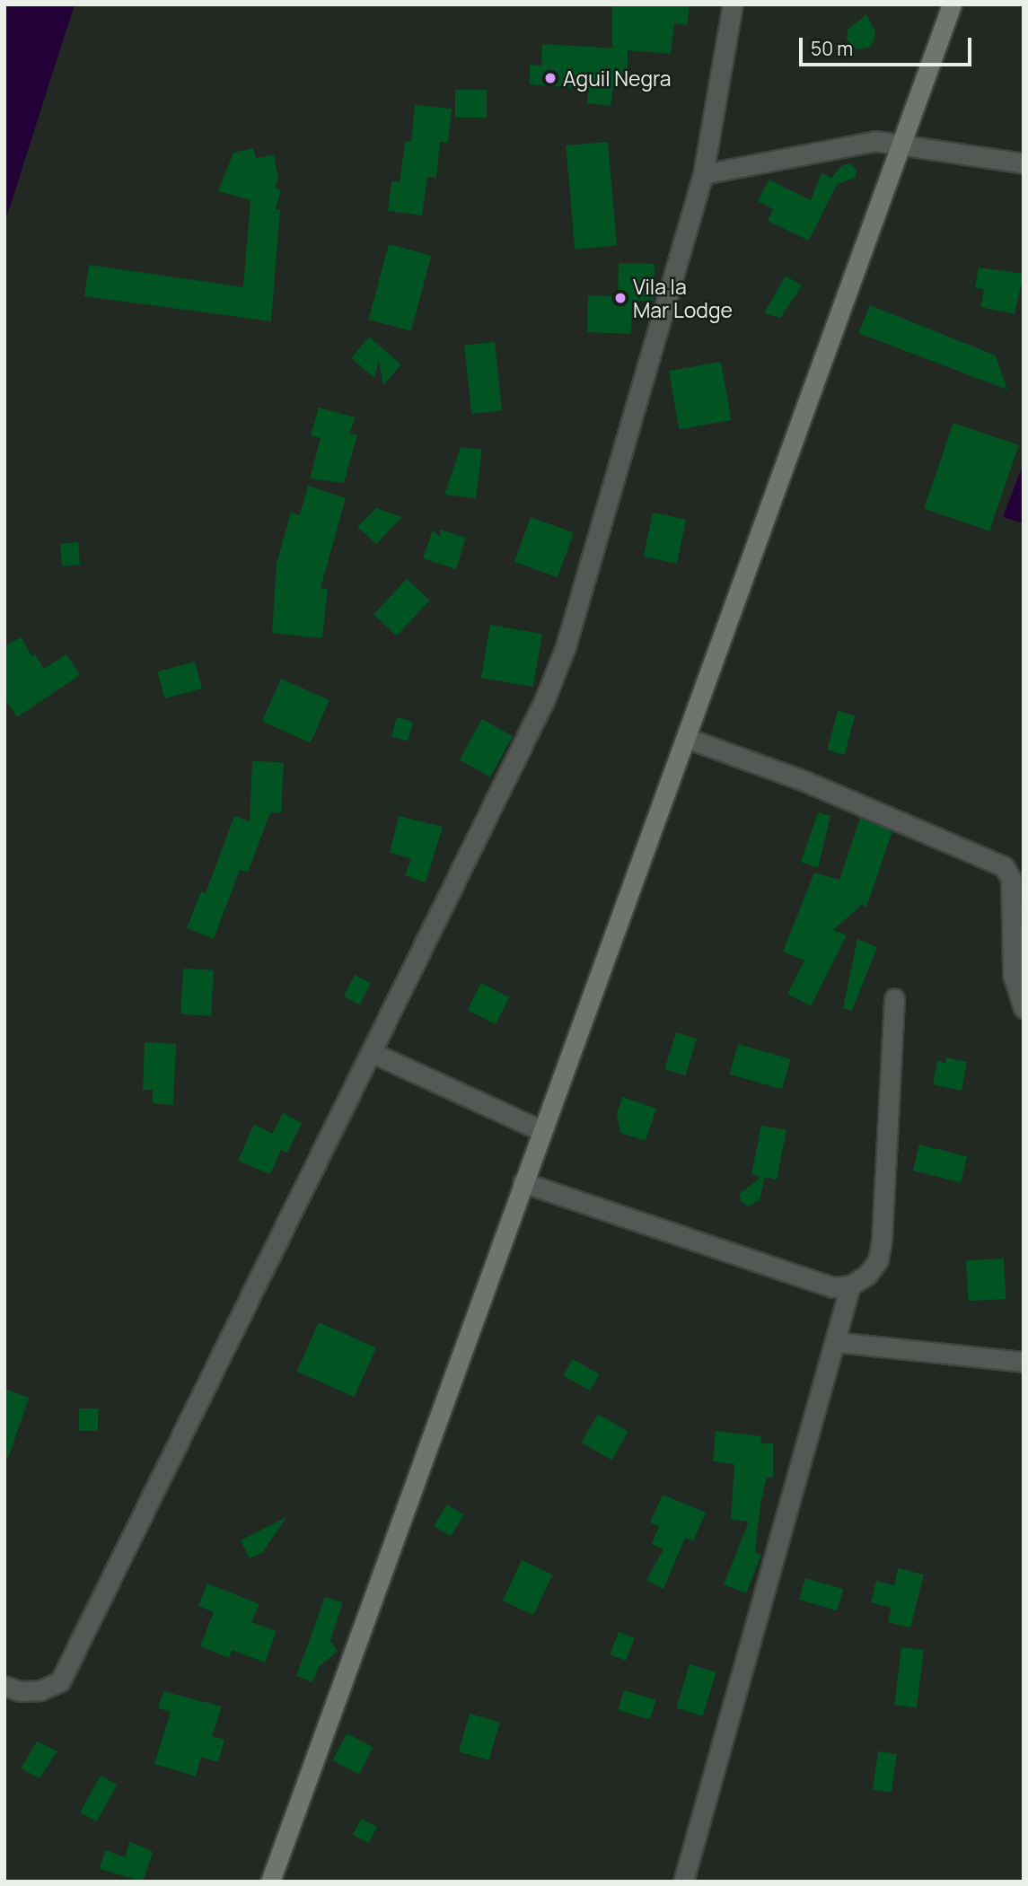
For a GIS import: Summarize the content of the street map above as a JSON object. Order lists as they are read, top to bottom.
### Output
{
  "places": ["Aguil Negra", "Vila la Mar Lodge"],
  "scale_bar": "50 m"
}
